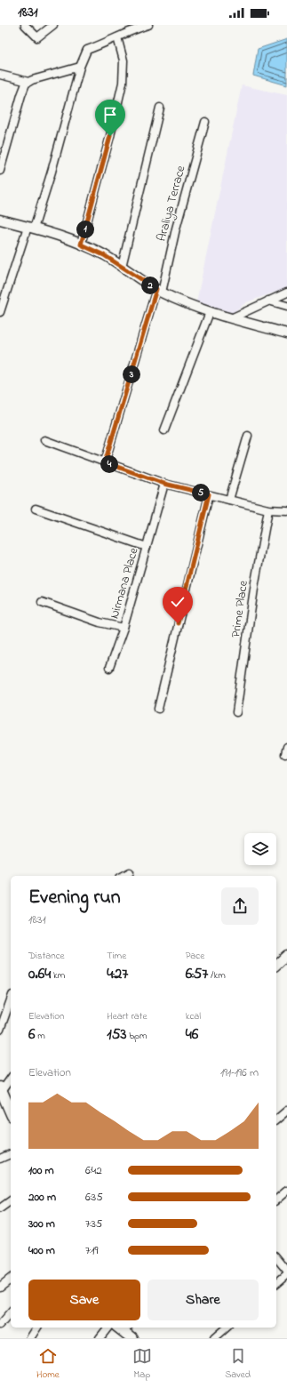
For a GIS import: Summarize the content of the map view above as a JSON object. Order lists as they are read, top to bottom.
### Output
{
  "streets": {
    "street": ["Araliya Terrace", "Nirmana Place", "Prime Place"]
  },
  "page": {
    "status": "18:31",
    "pins": [
      "1",
      "2",
      "3",
      "4",
      "5"
    ],
    "heading": ["Evening run", "18:31"],
    "stats": [
      ["Distance", "0.64 km"],
      ["Time", "4:27"],
      ["Pace", "6:57 /km"],
      ["Elevation", "6 m"],
      ["Heart rate", "153 bpm"],
      ["kcal", "46"]
    ],
    "chart": ["Elevation", "191–196 m"],
    "list": [
      {
        "name": "100 m",
        "note": "6:42"
      },
      {
        "name": "200 m",
        "note": "6:35"
      },
      {
        "name": "300 m",
        "note": "7:35"
      },
      {
        "name": "400 m",
        "note": "7:19"
      }
    ],
    "buttons": ["Save", "Share"],
    "tabs": ["Home", "Map", "Saved"]
  }
}
